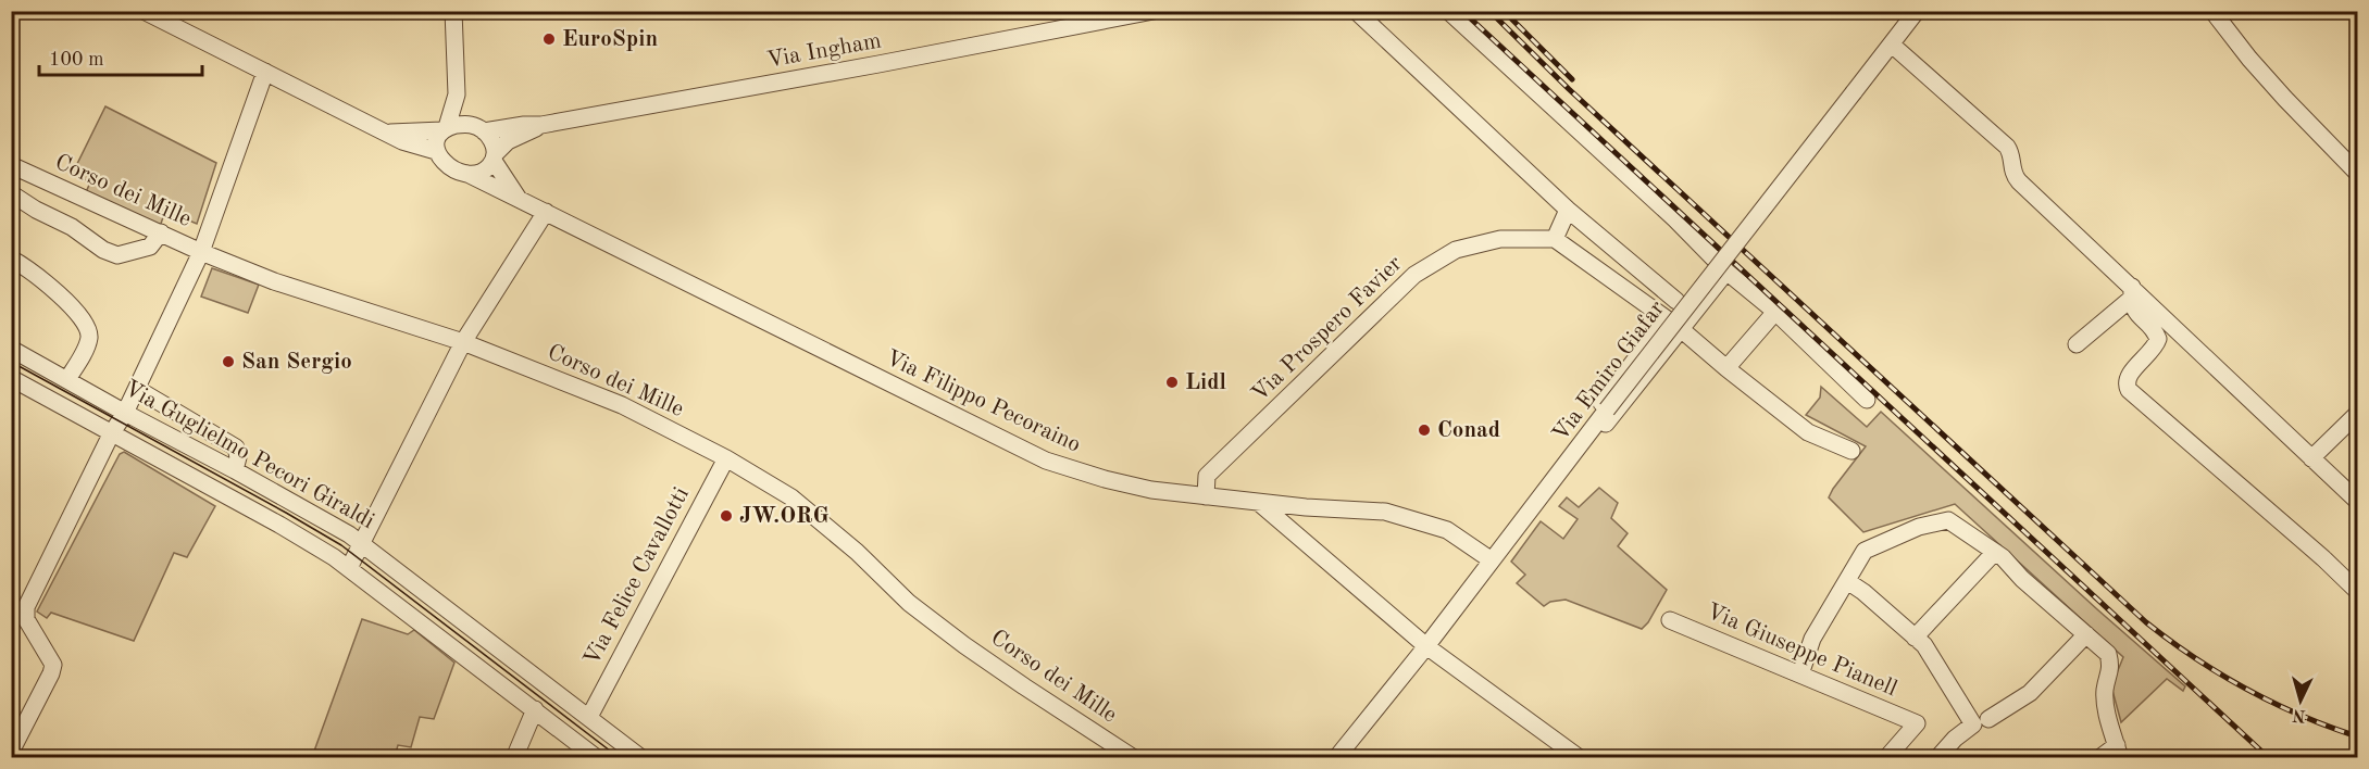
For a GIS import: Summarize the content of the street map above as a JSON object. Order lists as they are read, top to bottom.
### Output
{
  "streets": {
    "street": [
      "Via Ingham",
      "Corso dei Mille",
      "Via Prospero Favier",
      "Via Emiro Giafar",
      "Via Filippo Pecoraino",
      "Via Guglielmo Pecori Giraldi",
      "Via Felice Cavallotti",
      "Via Giuseppe Pianell"
    ]
  },
  "crossings": [
    ["Corso dei Mille", "Via Felice Cavallotti"],
    ["Via Prospero Favier", "Via Filippo Pecoraino"],
    ["Via Emiro Giafar", "Via Filippo Pecoraino"],
    ["Via Guglielmo Pecori Giraldi", "Via Felice Cavallotti"]
  ],
  "places": [
    "EuroSpin",
    "San Sergio",
    "Lidl",
    "Conad",
    "JW.ORG"
  ],
  "scale_bar": "100 m",
  "north": "bottom"
}
